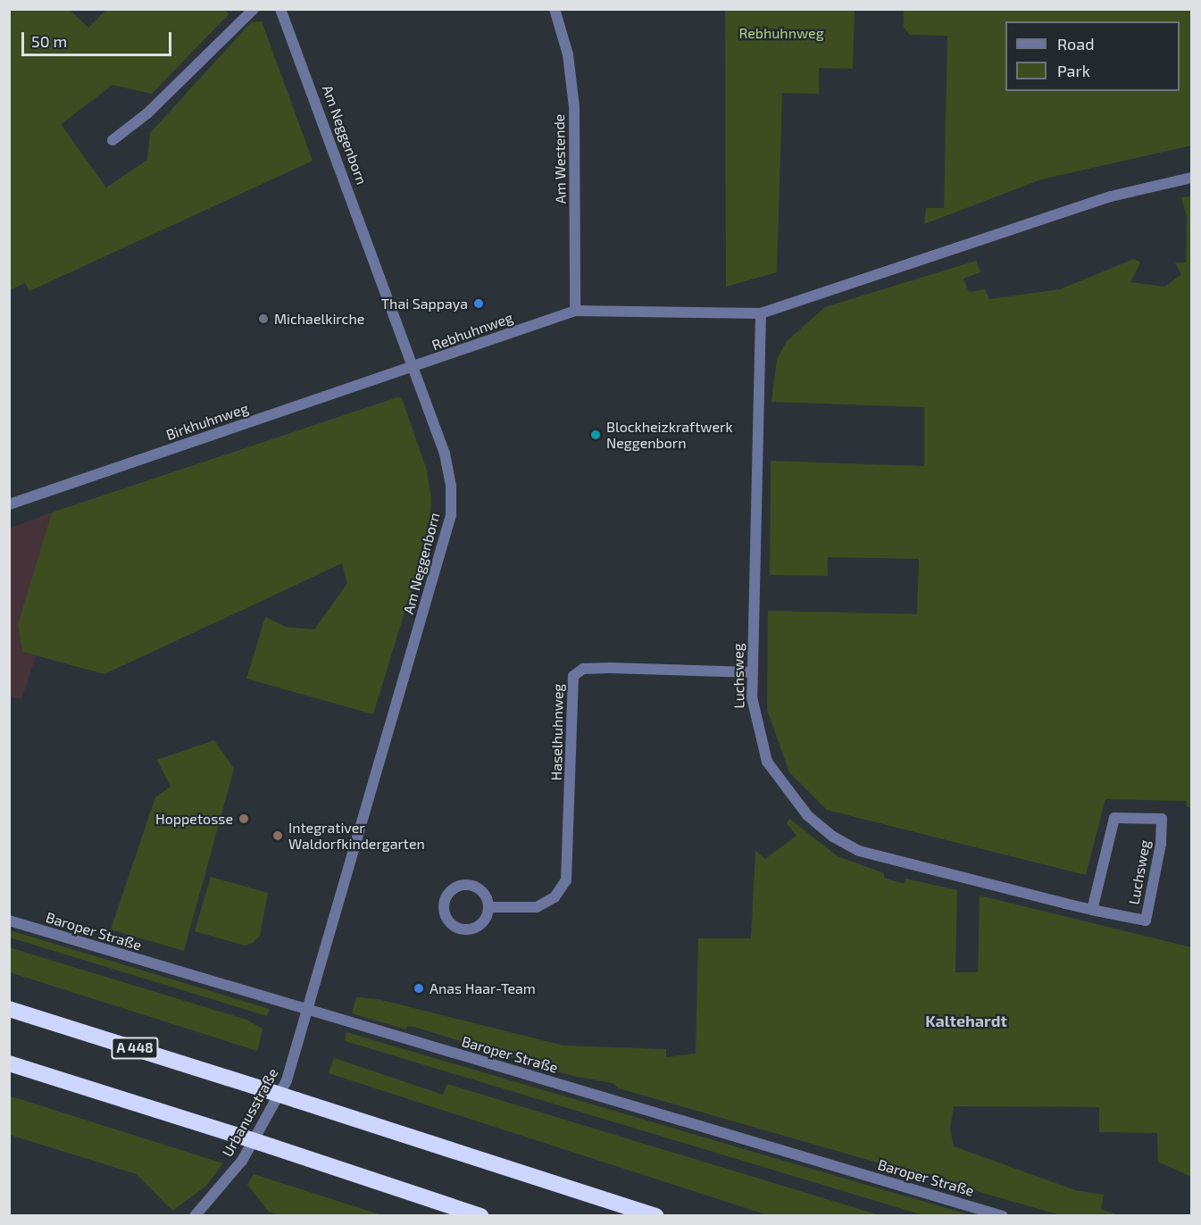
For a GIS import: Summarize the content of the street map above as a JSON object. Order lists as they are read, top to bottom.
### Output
{
  "streets": {
    "highway": ["A 448"],
    "street": [
      "Am Neggenborn",
      "Am Westende",
      "Rebhuhnweg",
      "Birkhuhnweg",
      "Luchsweg",
      "Haselhuhnweg",
      "Baroper Straße",
      "Urbanusstraße"
    ]
  },
  "crossings": [
    ["Am Neggenborn", "Rebhuhnweg"],
    ["Am Neggenborn", "Birkhuhnweg"],
    ["Am Neggenborn", "Baroper Straße"],
    ["Am Neggenborn", "Urbanusstraße"],
    ["Am Westende", "Rebhuhnweg"],
    ["Rebhuhnweg", "Birkhuhnweg"],
    ["Rebhuhnweg", "Luchsweg"],
    ["Luchsweg", "Haselhuhnweg"],
    ["Baroper Straße", "Urbanusstraße"]
  ],
  "districts": ["Kaltehardt"],
  "parks": ["Rebhuhnweg"],
  "places": [
    "Thai Sappaya",
    "Michaelkirche",
    "Blockheizkraftwerk Neggenborn",
    "Hoppetosse",
    "Integrativer Waldorfkindergarten",
    "Anas Haar-Team"
  ],
  "legend": ["Road", "Park"],
  "scale_bar": "50 m"
}
